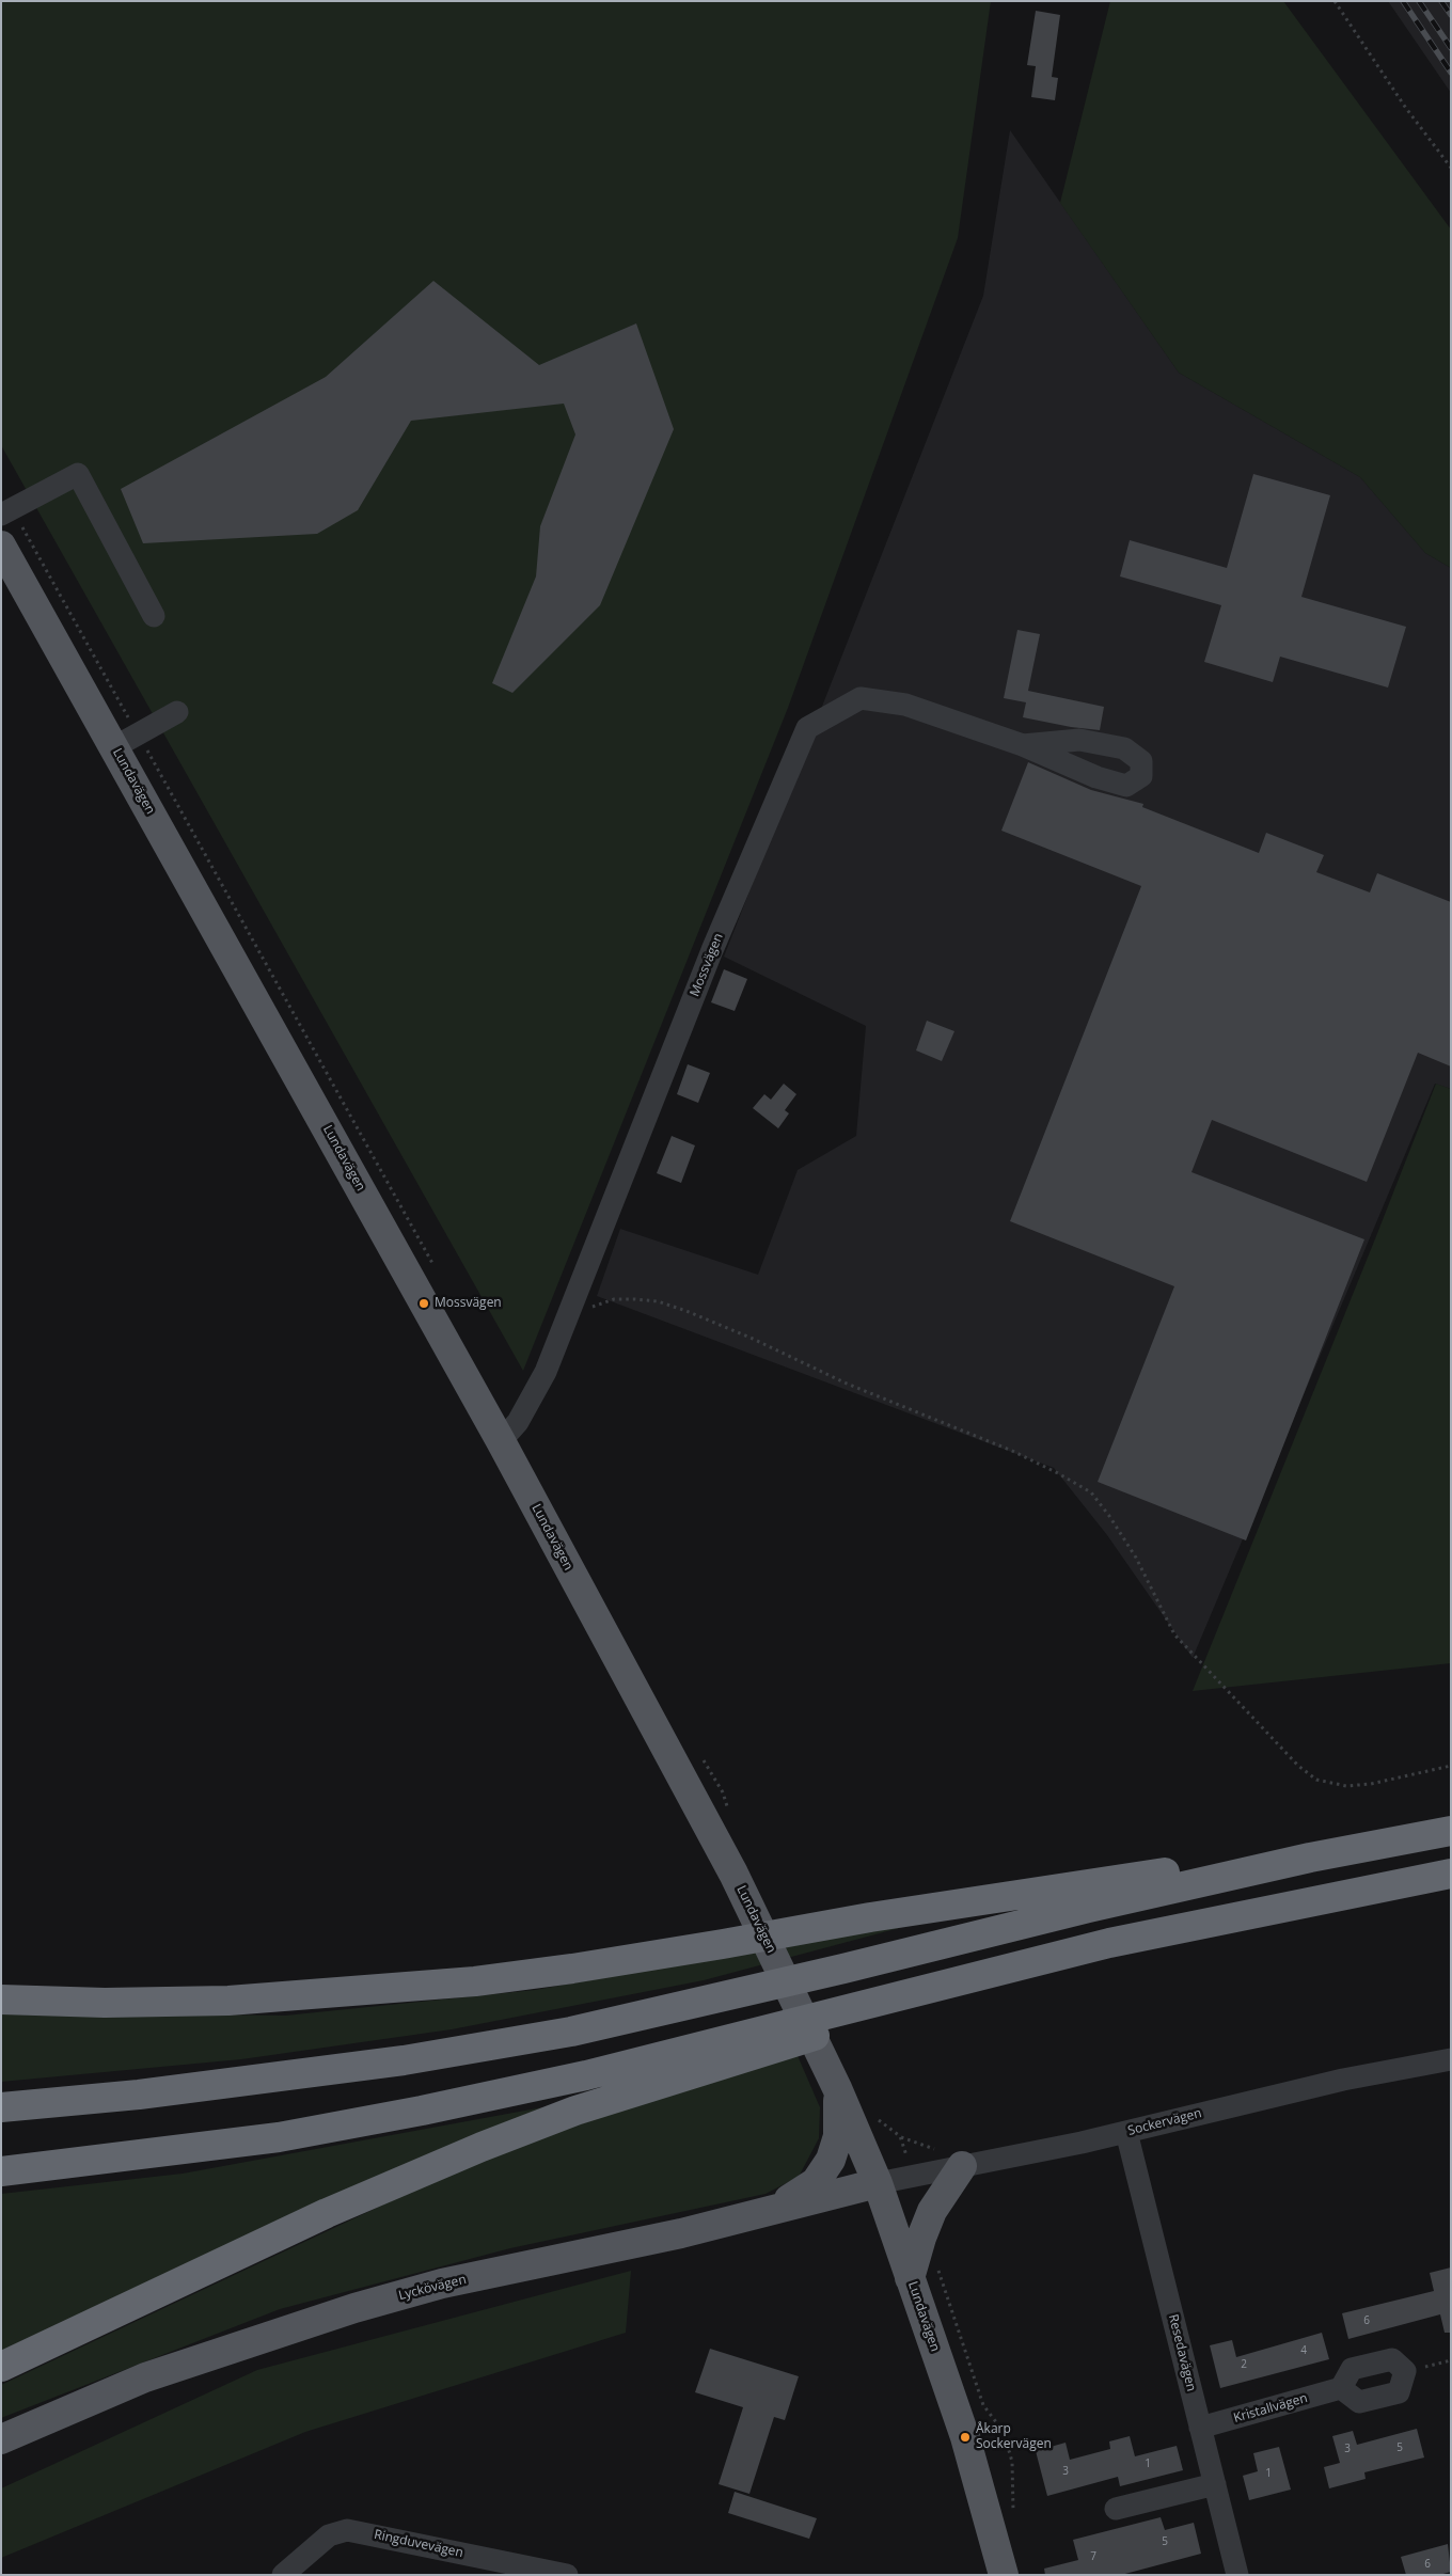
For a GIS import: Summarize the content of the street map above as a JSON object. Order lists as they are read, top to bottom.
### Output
{
  "streets": {
    "main road": ["Lundavägen", "Lyckövägen"],
    "street": [
      "Mossvägen",
      "Sockervägen",
      "Resedavägen",
      "Kristallvägen",
      "Ringduvevägen"
    ]
  },
  "crossings": [
    ["Lundavägen", "Mossvägen"],
    ["Lundavägen", "Sockervägen"],
    ["Lundavägen", "Lyckövägen"],
    ["Sockervägen", "Lyckövägen"],
    ["Sockervägen", "Resedavägen"],
    ["Resedavägen", "Kristallvägen"]
  ],
  "places": ["Mossvägen", "Åkarp Sockervägen"],
  "house_numbers": [
    "6",
    "4",
    "2",
    "5",
    "3",
    "1",
    "3",
    "1",
    "5",
    "7",
    "6"
  ]
}
